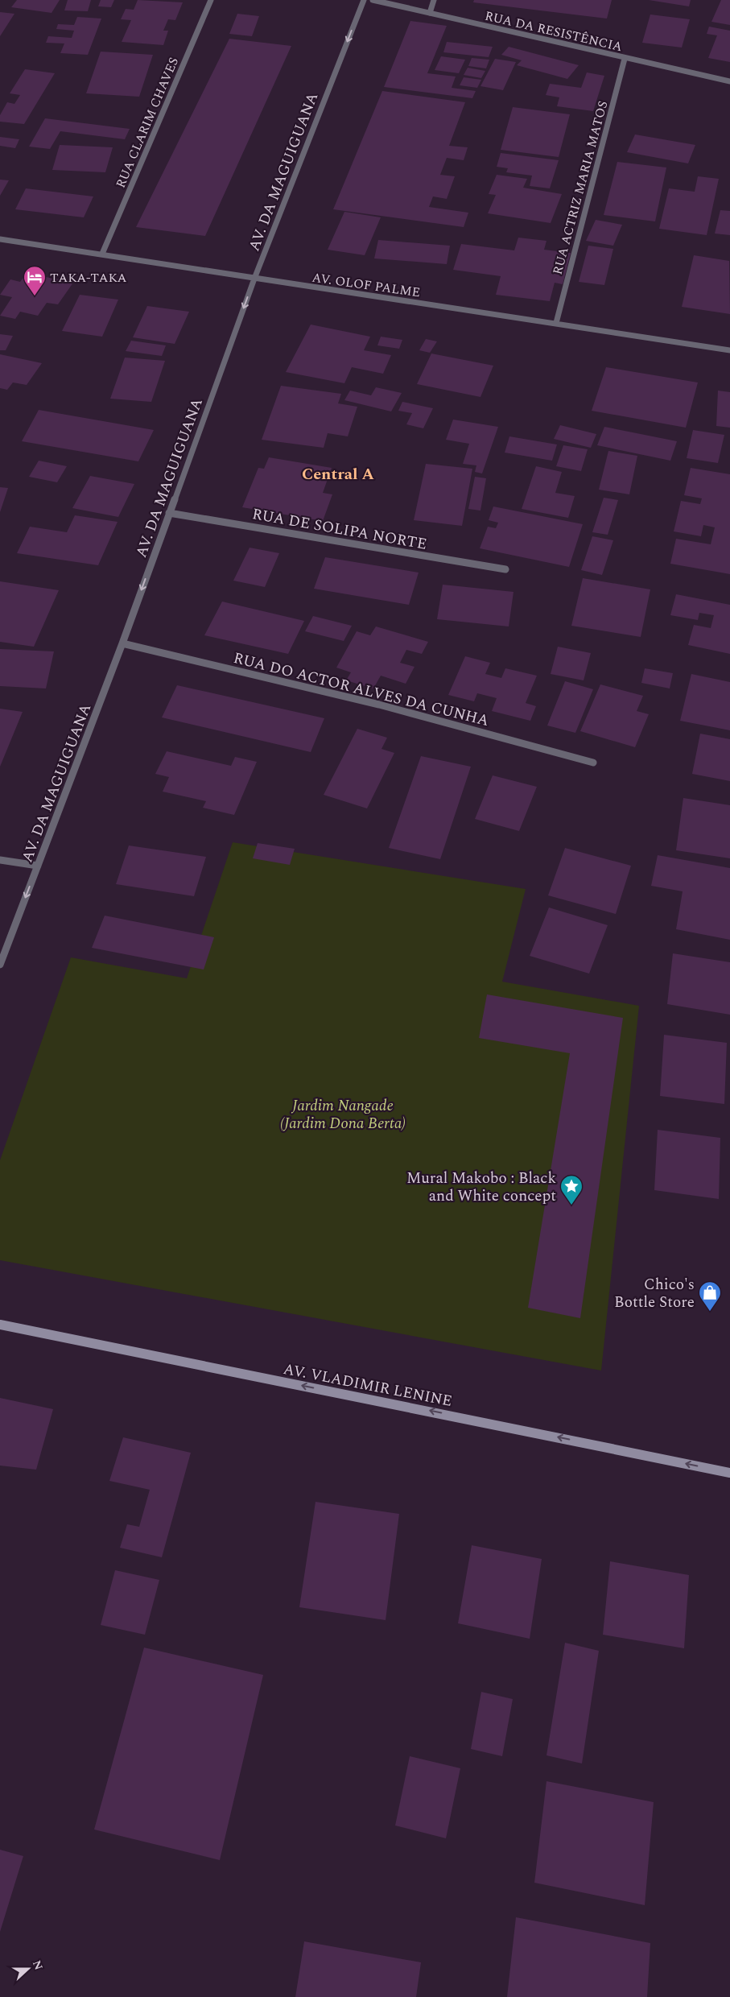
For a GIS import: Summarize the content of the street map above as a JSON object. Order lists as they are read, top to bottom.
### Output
{
  "streets": {
    "main road": ["AV. VLADIMIR LENINE"],
    "street": [
      "RUA DA RESISTÊNCIA",
      "RUA CLARIM CHAVES",
      "AV. DA MAGUIGUANA",
      "RUA ACTRIZ MARIA MATOS",
      "AV. OLOF PALME",
      "RUA DE SOLIPA NORTE",
      "RUA DO ACTOR ALVES DA CUNHA"
    ]
  },
  "crossings": [
    ["RUA DA RESISTÊNCIA", "RUA ACTRIZ MARIA MATOS"],
    ["RUA CLARIM CHAVES", "AV. OLOF PALME"],
    ["AV. DA MAGUIGUANA", "AV. OLOF PALME"],
    ["AV. DA MAGUIGUANA", "RUA DE SOLIPA NORTE"],
    ["AV. DA MAGUIGUANA", "RUA DO ACTOR ALVES DA CUNHA"],
    ["RUA ACTRIZ MARIA MATOS", "AV. OLOF PALME"]
  ],
  "one_way": ["AV. DA MAGUIGUANA", "AV. VLADIMIR LENINE"],
  "districts": ["Central A"],
  "parks": ["Jardim Nangade (Jardim Dona Berta)"],
  "places": {
    "hotel": ["TAKA-TAKA"],
    "place": ["Mural Makobo : Black and White concept"],
    "shop": ["Chico's Bottle Store"]
  },
  "north": "right"
}
